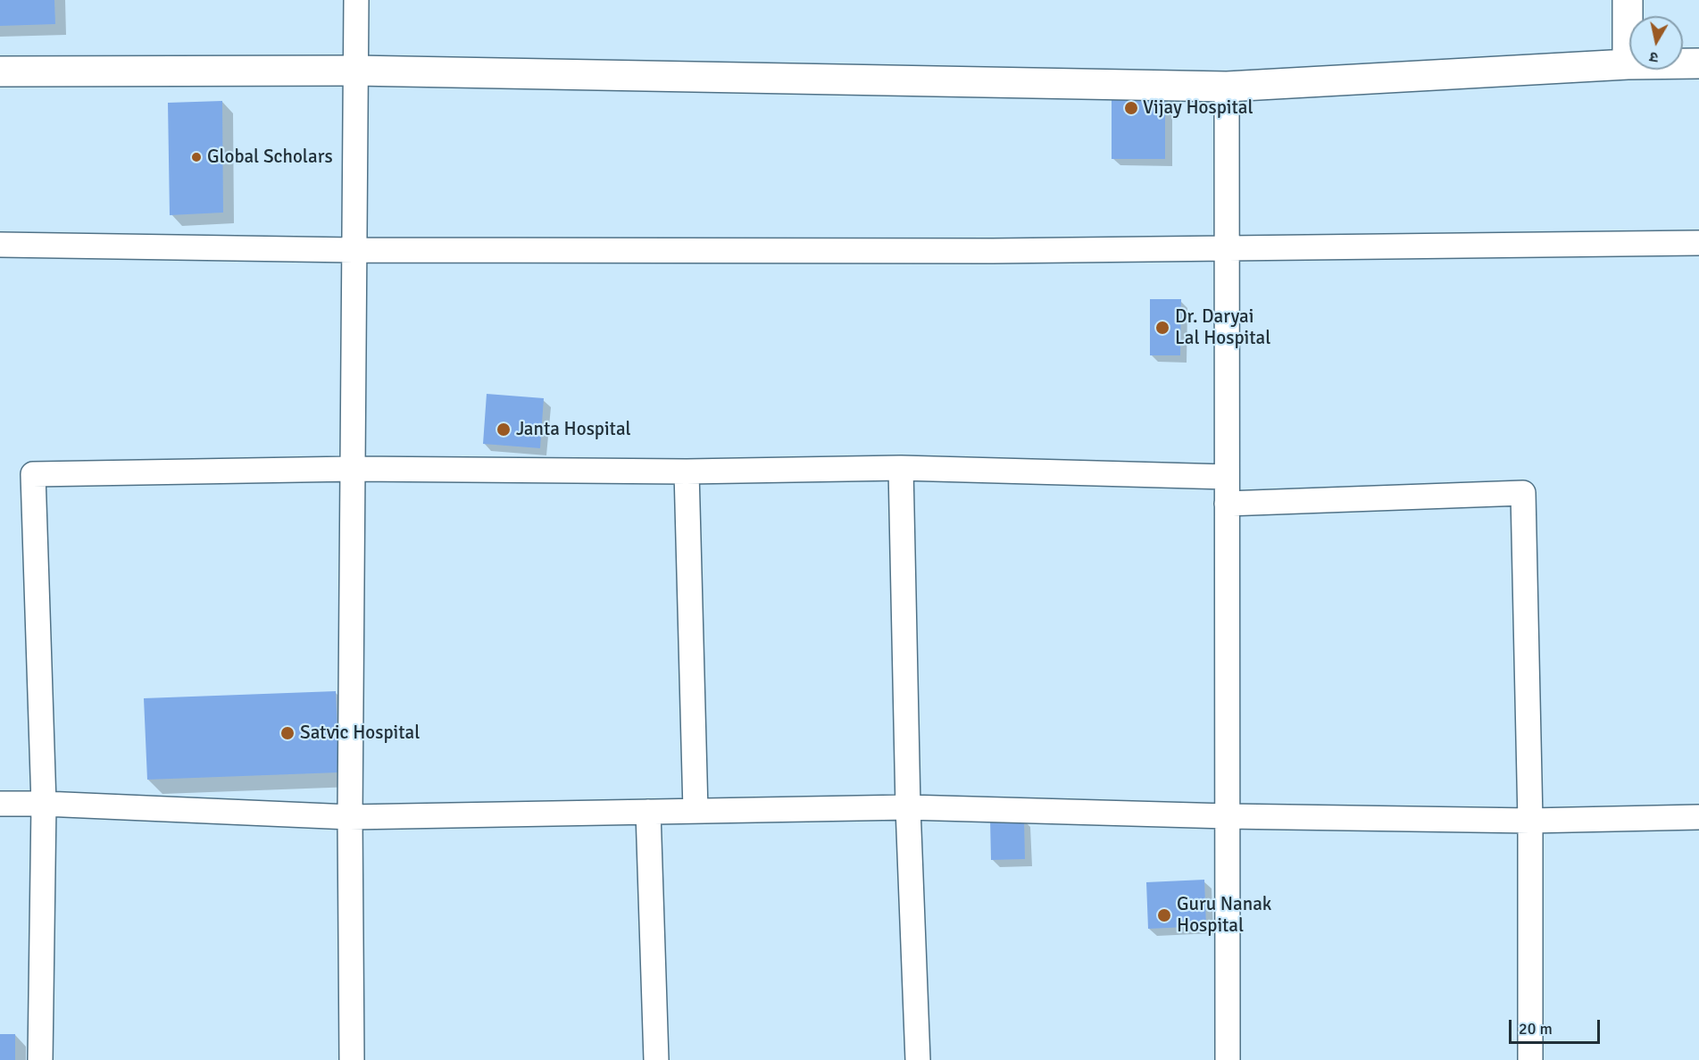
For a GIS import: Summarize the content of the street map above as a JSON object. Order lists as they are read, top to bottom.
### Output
{
  "places": [
    "Vijay Hospital",
    "Global Scholars",
    "Dr. Daryai Lal Hospital",
    "Janta Hospital",
    "Satvic Hospital",
    "Guru Nanak Hospital"
  ],
  "scale_bar": "20 m",
  "north": "bottom"
}
